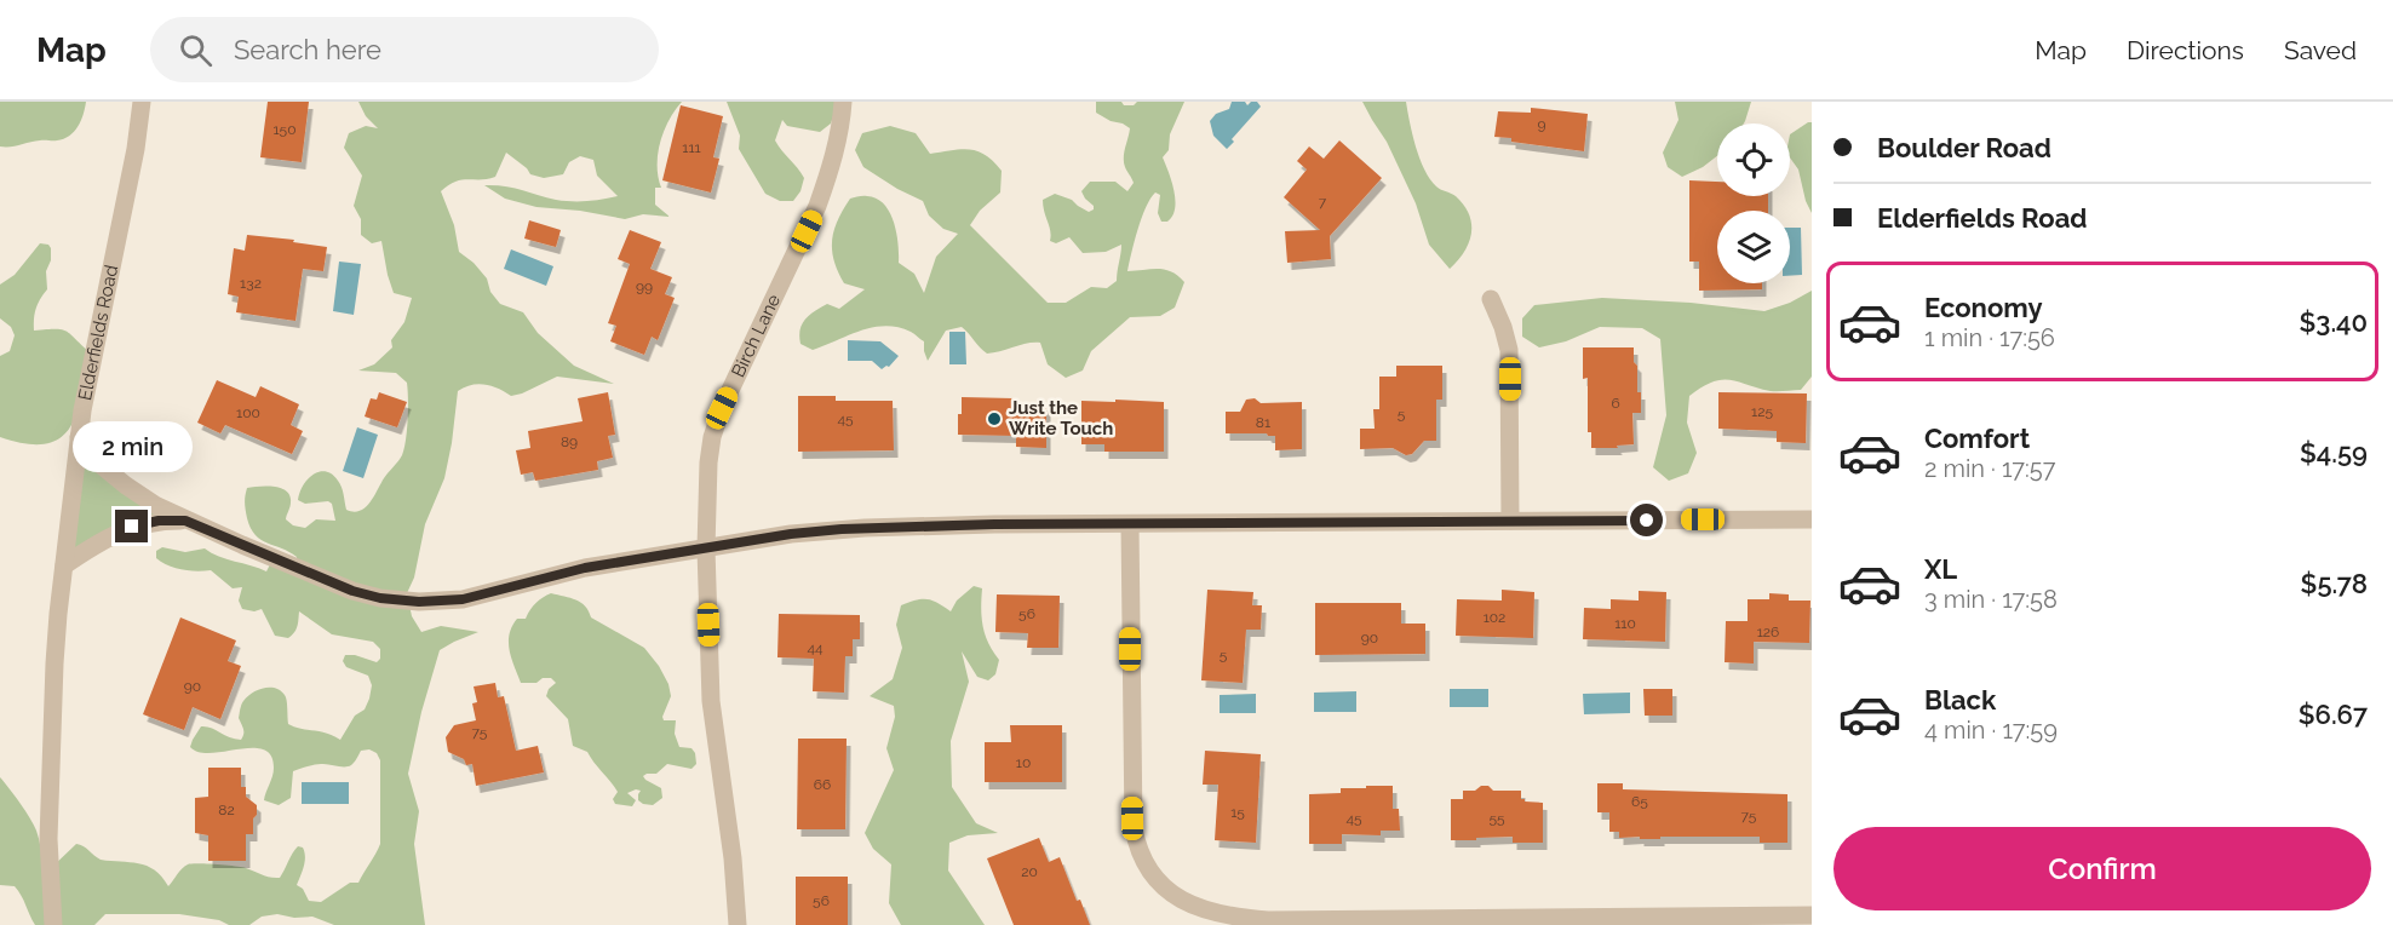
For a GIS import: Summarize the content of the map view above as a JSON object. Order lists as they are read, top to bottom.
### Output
{
  "streets": {
    "street": ["Elderfields Road", "Birch Lane"]
  },
  "places": ["Just the Write Touch"],
  "house_numbers": [
    "9",
    "150",
    "111",
    "7",
    "132",
    "99",
    "6",
    "125",
    "100",
    "5",
    "45",
    "81",
    "89",
    "56",
    "102",
    "110",
    "126",
    "90",
    "44",
    "5",
    "90",
    "75",
    "10",
    "66",
    "65",
    "82",
    "15",
    "75",
    "45",
    "55",
    "20",
    "56"
  ],
  "page": {
    "header": "Map",
    "search": "Search here",
    "nav": ["Map", "Directions", "Saved"],
    "banner": ["Boulder Road", "Elderfields Road"],
    "list": [
      {
        "name": "Economy",
        "note": "1 min · 17:56",
        "value": "$3.40"
      },
      {
        "name": "Comfort",
        "note": "2 min · 17:57",
        "value": "$4.59"
      },
      {
        "name": "XL",
        "note": "3 min · 17:58",
        "value": "$5.78"
      },
      {
        "name": "Black",
        "note": "4 min · 17:59",
        "value": "$6.67"
      }
    ],
    "bubble": "2 min",
    "buttons": "Confirm"
  }
}
